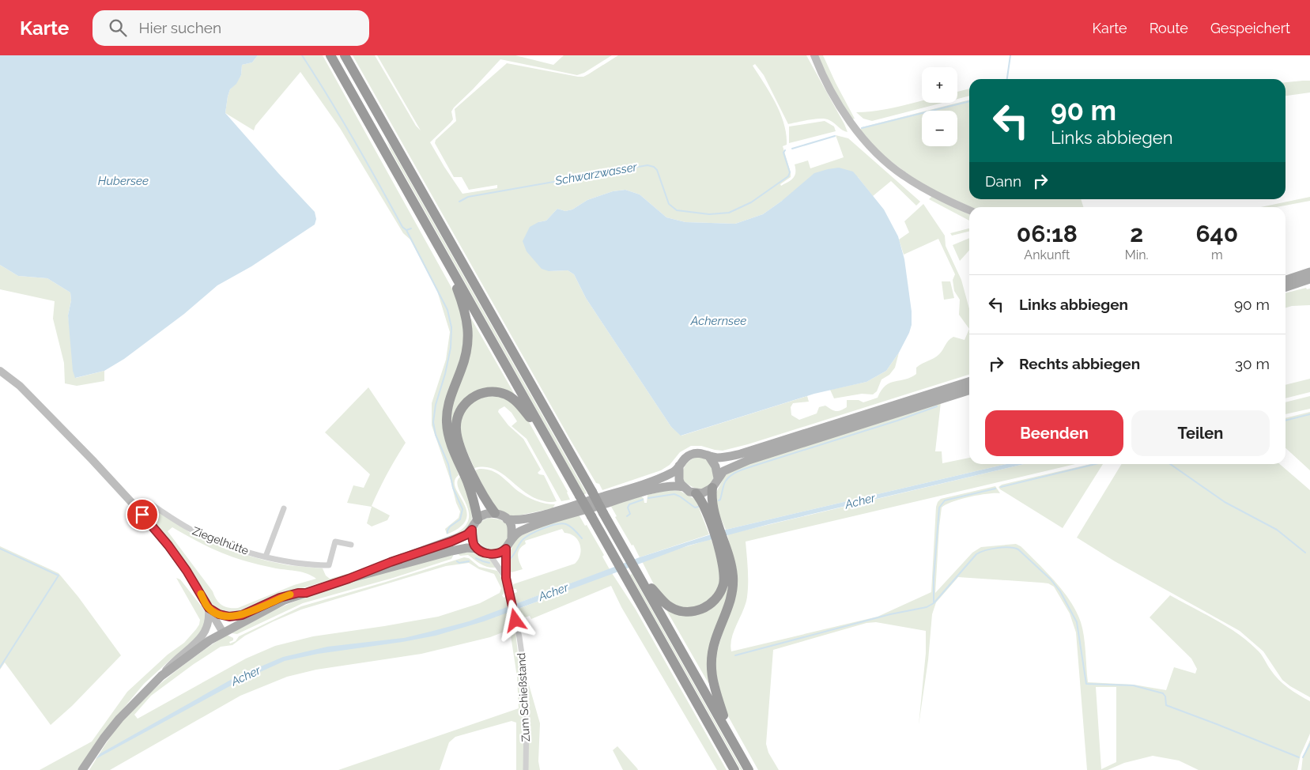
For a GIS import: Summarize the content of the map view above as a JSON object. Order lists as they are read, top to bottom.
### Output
{
  "streets": {
    "street": ["Ziegelhütte", "Zum Schießstand"]
  },
  "water": [
    "Schwarzwasser",
    "Hubersee",
    "Achernsee",
    "Acher"
  ],
  "page": {
    "header": "Karte",
    "search": "Hier suchen",
    "nav": ["Karte", "Route", "Gespeichert"],
    "map_buttons": ["+", "−"],
    "turn": ["90 m", "Links abbiegen"],
    "then": "Dann",
    "eta": [
      "06:18",
      "Ankunft",
      "2",
      "Min.",
      "640",
      "m"
    ],
    "list": [
      {
        "name": "Links abbiegen",
        "value": "90 m"
      },
      {
        "name": "Rechts abbiegen",
        "value": "30 m"
      }
    ],
    "buttons": ["Beenden", "Teilen"]
  }
}
